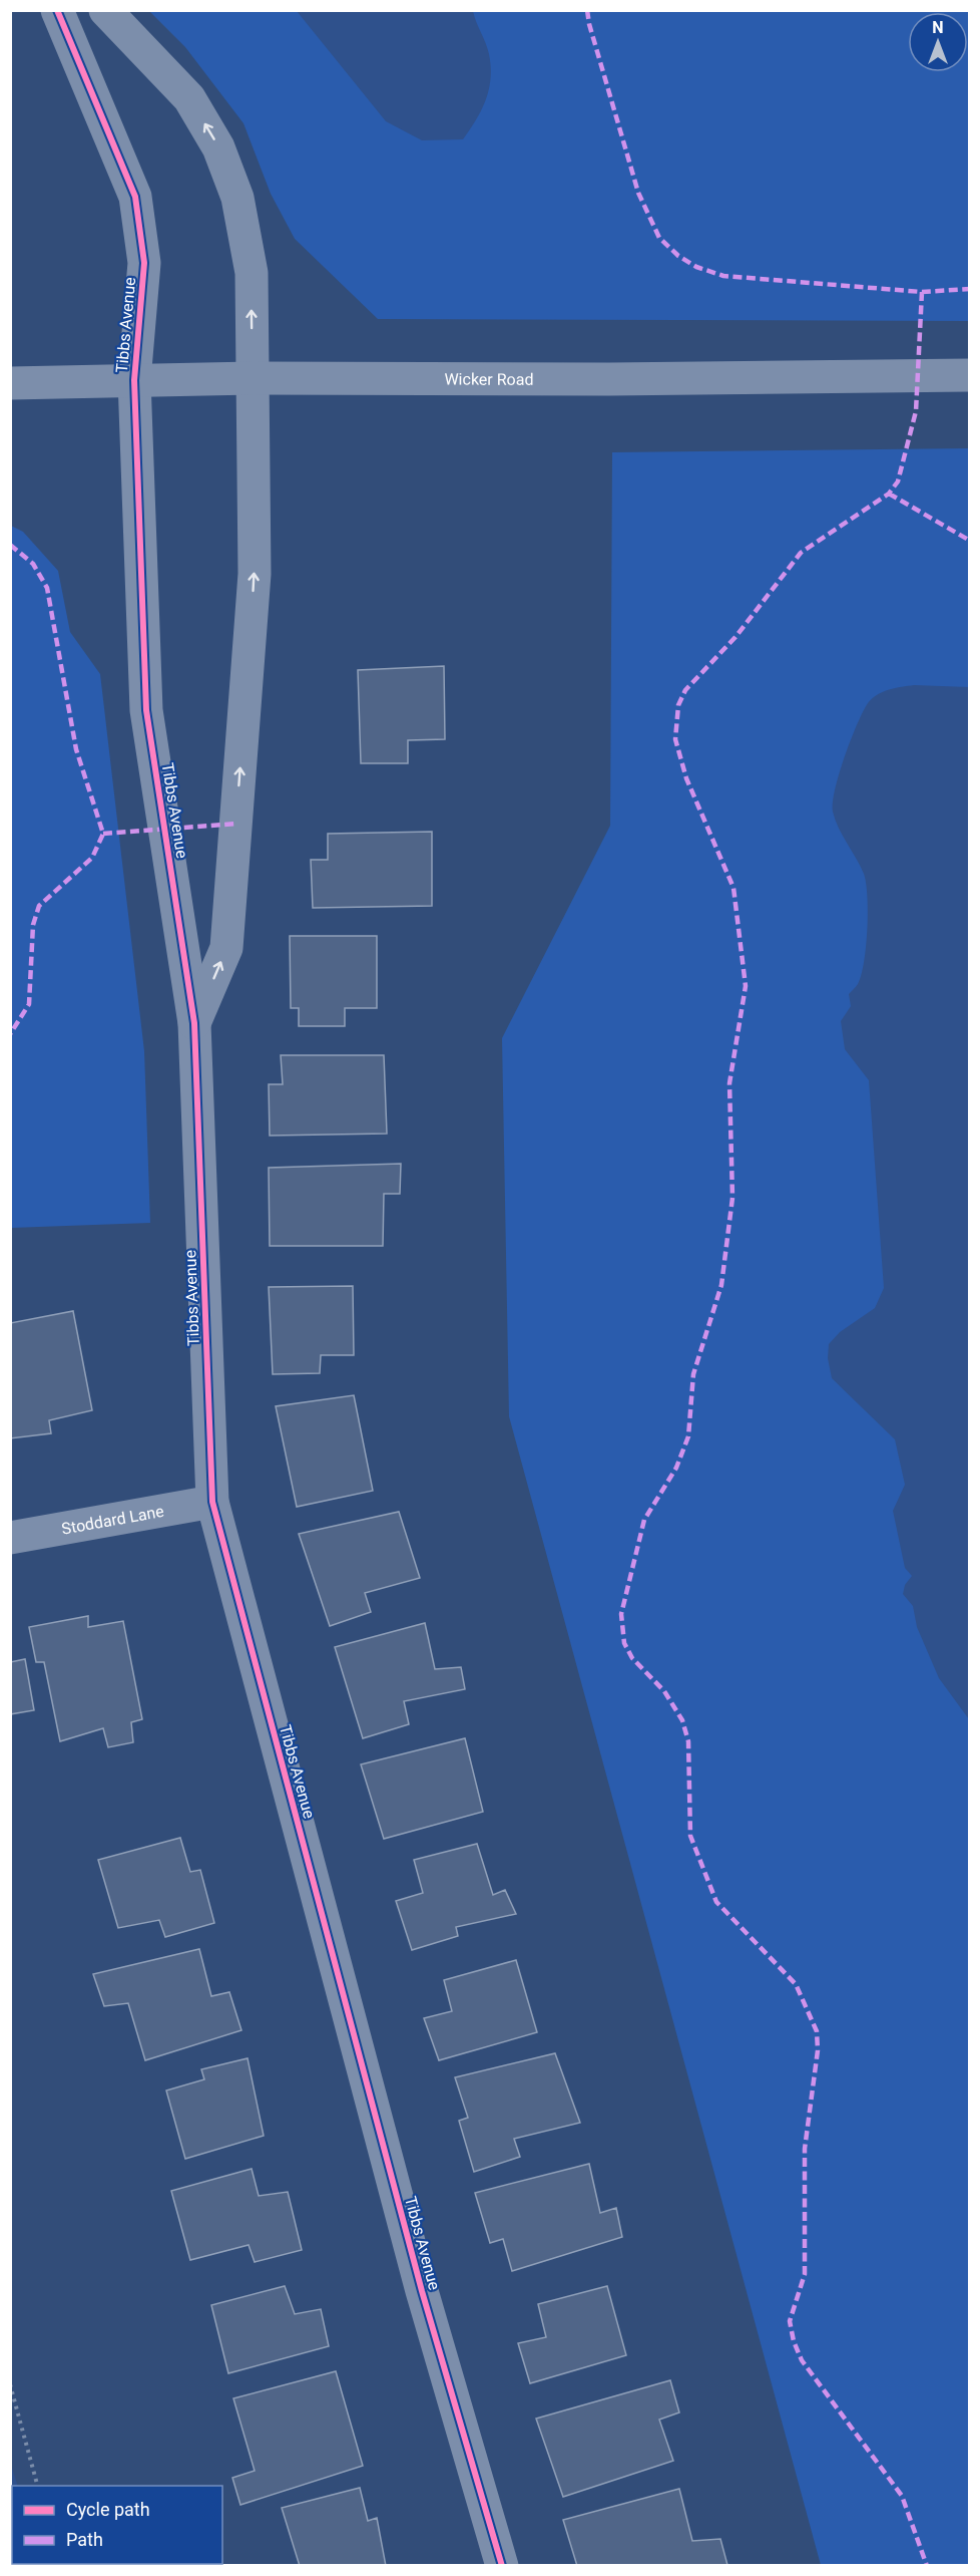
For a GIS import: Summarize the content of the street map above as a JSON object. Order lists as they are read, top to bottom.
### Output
{
  "streets": {
    "street": ["Tibbs Avenue", "Wicker Road", "Stoddard Lane"]
  },
  "crossings": [
    ["Tibbs Avenue", "Wicker Road"],
    ["Tibbs Avenue", "Stoddard Lane"]
  ],
  "legend": ["Cycle path", "Path"],
  "north": "top"
}
